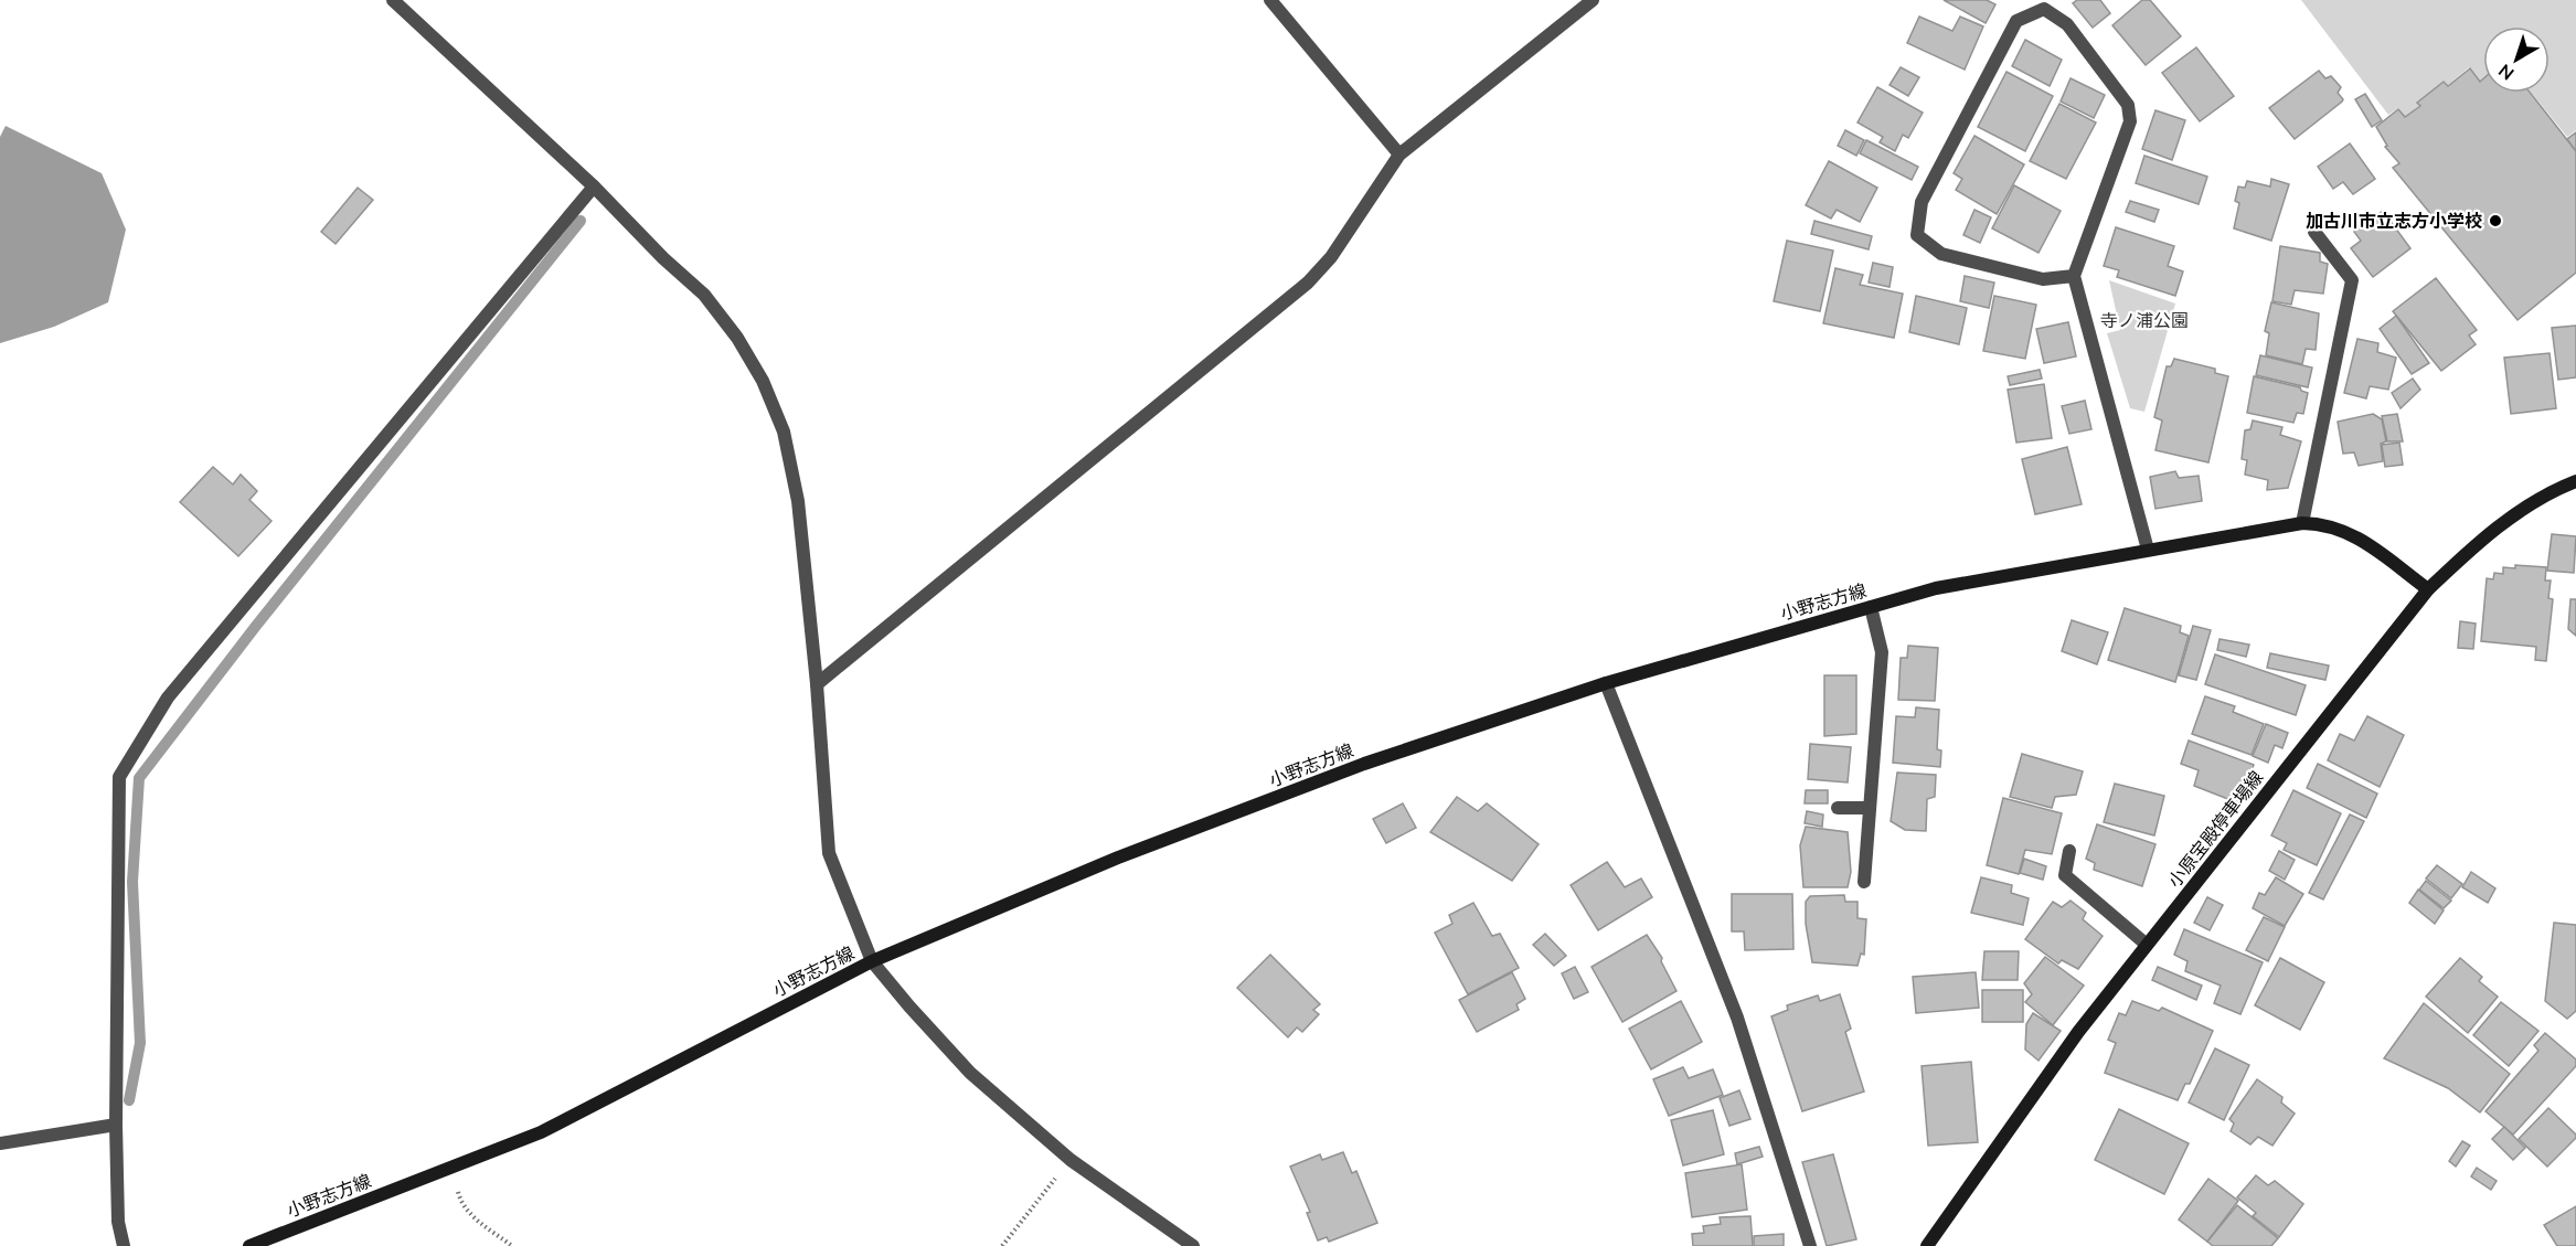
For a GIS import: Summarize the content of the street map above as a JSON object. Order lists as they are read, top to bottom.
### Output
{
  "streets": {
    "main road": ["小野志方線", "小原宝殿停車場線"]
  },
  "crossings": [
    ["小野志方線", "小原宝殿停車場線"]
  ],
  "parks": ["寺ノ浦公園"],
  "places": ["加古川市立志方小学校"],
  "north": "bottom left"
}
